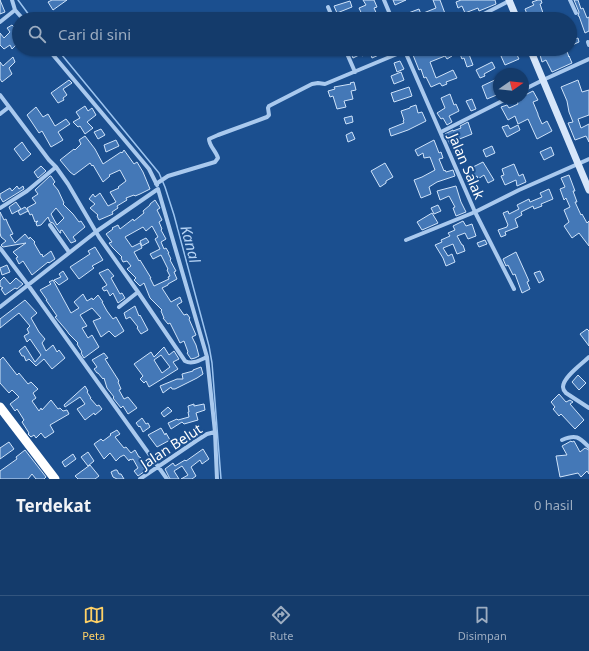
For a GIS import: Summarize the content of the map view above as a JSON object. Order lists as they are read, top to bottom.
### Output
{
  "streets": {
    "street": ["Jalan Salak", "Jalan Belut"]
  },
  "water": ["Kanal"],
  "north": "right",
  "page": {
    "search": "Cari di sini",
    "heading": ["Terdekat", "0 hasil"],
    "nav": ["Peta", "Rute", "Disimpan"]
  }
}
